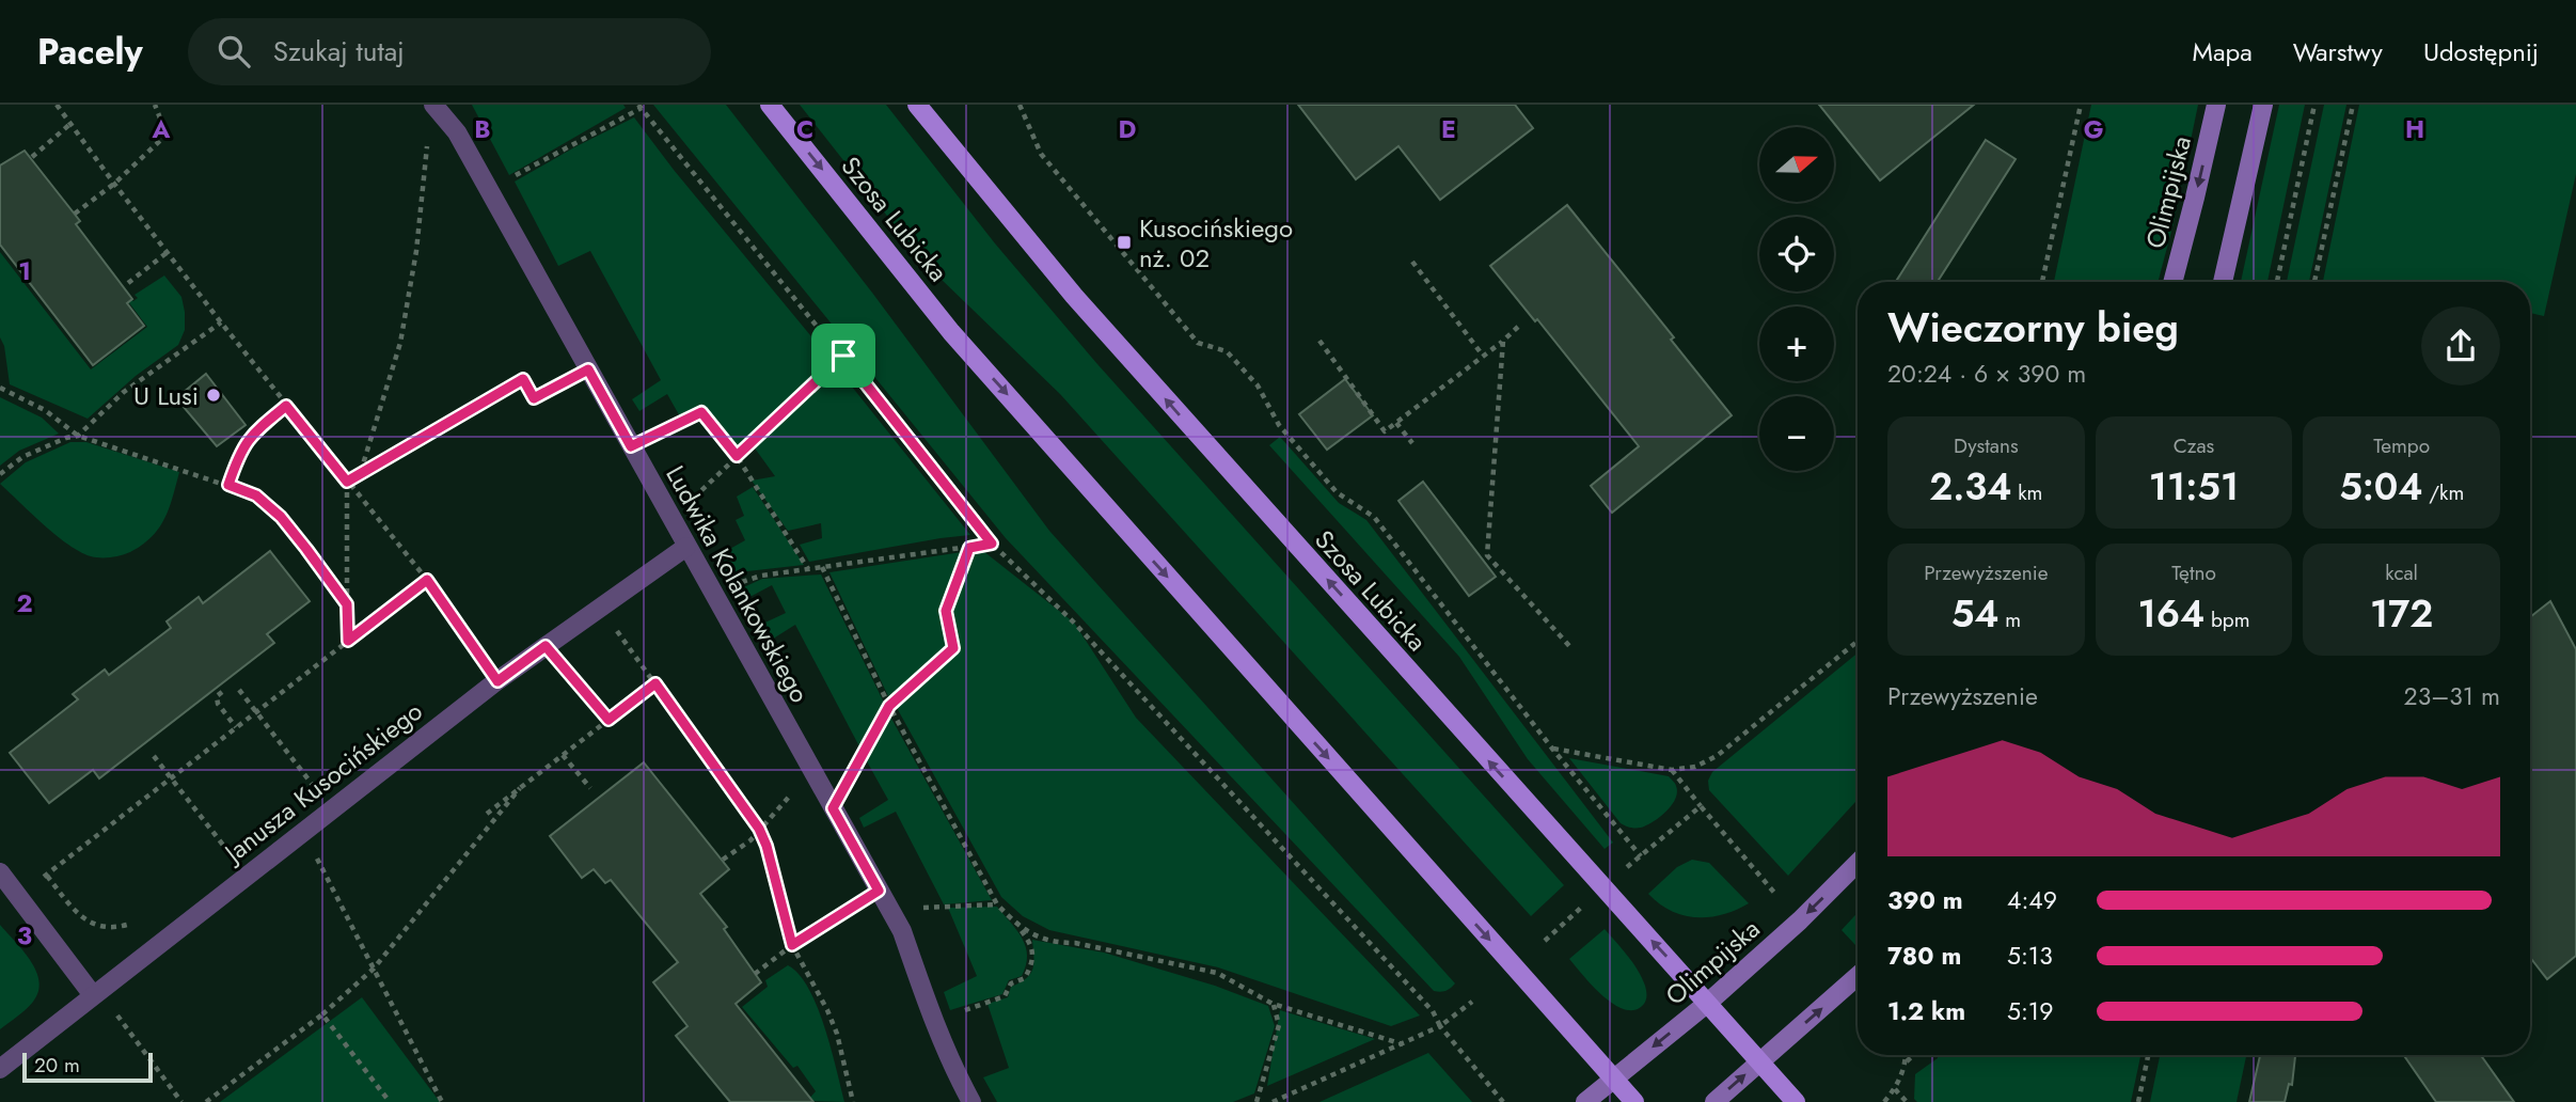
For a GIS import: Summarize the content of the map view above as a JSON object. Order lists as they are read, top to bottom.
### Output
{
  "streets": {
    "main road": ["Olimpijska", "Szosa Lubicka"],
    "street": ["Ludwika Kolankowskiego", "Janusza Kusocińskiego"]
  },
  "crossings": [
    ["Olimpijska", "Szosa Lubicka"],
    ["Ludwika Kolankowskiego", "Janusza Kusocińskiego"]
  ],
  "places": {
    "transit": ["Kusocińskiego nż. 02"],
    "other": ["U Lusi"]
  },
  "scale_bar": "20 m",
  "north": "right",
  "page": {
    "header": "Pacely",
    "search": "Szukaj tutaj",
    "nav": ["Mapa", "Warstwy", "Udostępnij"],
    "map_buttons": ["+", "−"],
    "heading": ["Wieczorny bieg", "20:24 · 6 × 390 m"],
    "stats": [
      ["Dystans", "2.34 km"],
      ["Czas", "11:51"],
      ["Tempo", "5:04 /km"],
      ["Przewyższenie", "54 m"],
      ["Tętno", "164 bpm"],
      ["kcal", "172"]
    ],
    "chart": ["Przewyższenie", "23–31 m"],
    "list": [
      {
        "name": "390 m",
        "note": "4:49"
      },
      {
        "name": "780 m",
        "note": "5:13"
      },
      {
        "name": "1.2 km",
        "note": "5:19"
      }
    ],
    "scale": "20 m"
  },
  "grid": {
    "columns": [
      "A",
      "B",
      "C",
      "D",
      "E",
      "G",
      "H"
    ],
    "rows": ["1", "2", "3"]
  }
}
